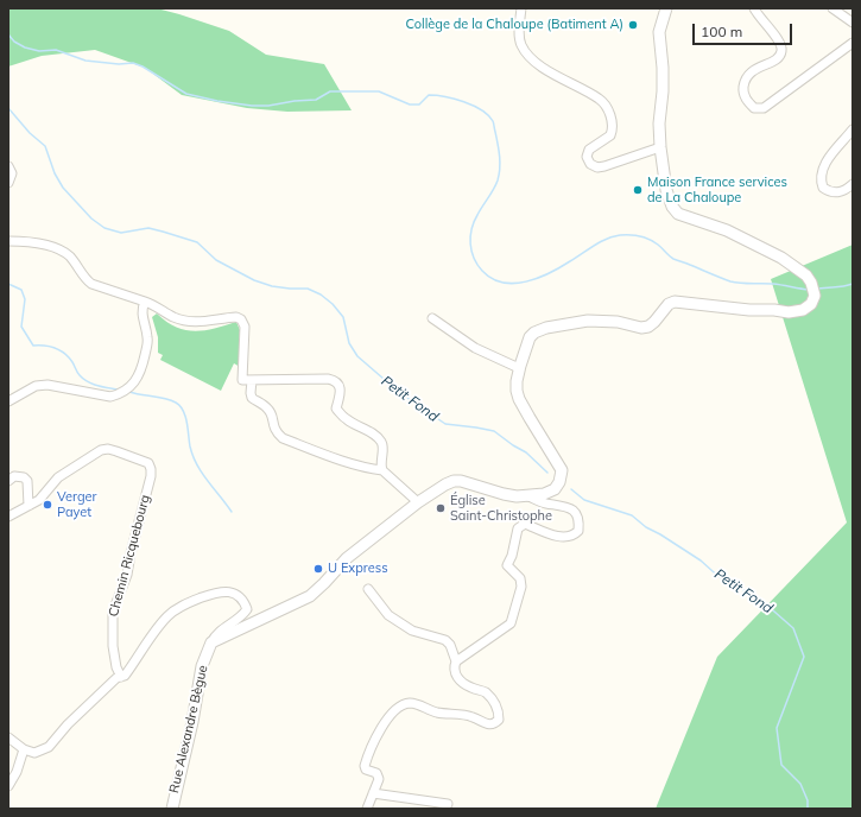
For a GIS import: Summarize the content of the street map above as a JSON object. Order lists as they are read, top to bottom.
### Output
{
  "streets": {
    "main road": ["Rue Alexandre Bègue"],
    "street": ["Chemin Ricquebourg"]
  },
  "water": ["Petit Fond"],
  "places": [
    "Collège de la Chaloupe (Batiment A)",
    "Maison France services de La Chaloupe",
    "Verger Payet",
    "Église Saint-Christophe",
    "U Express"
  ],
  "scale_bar": "100 m"
}
